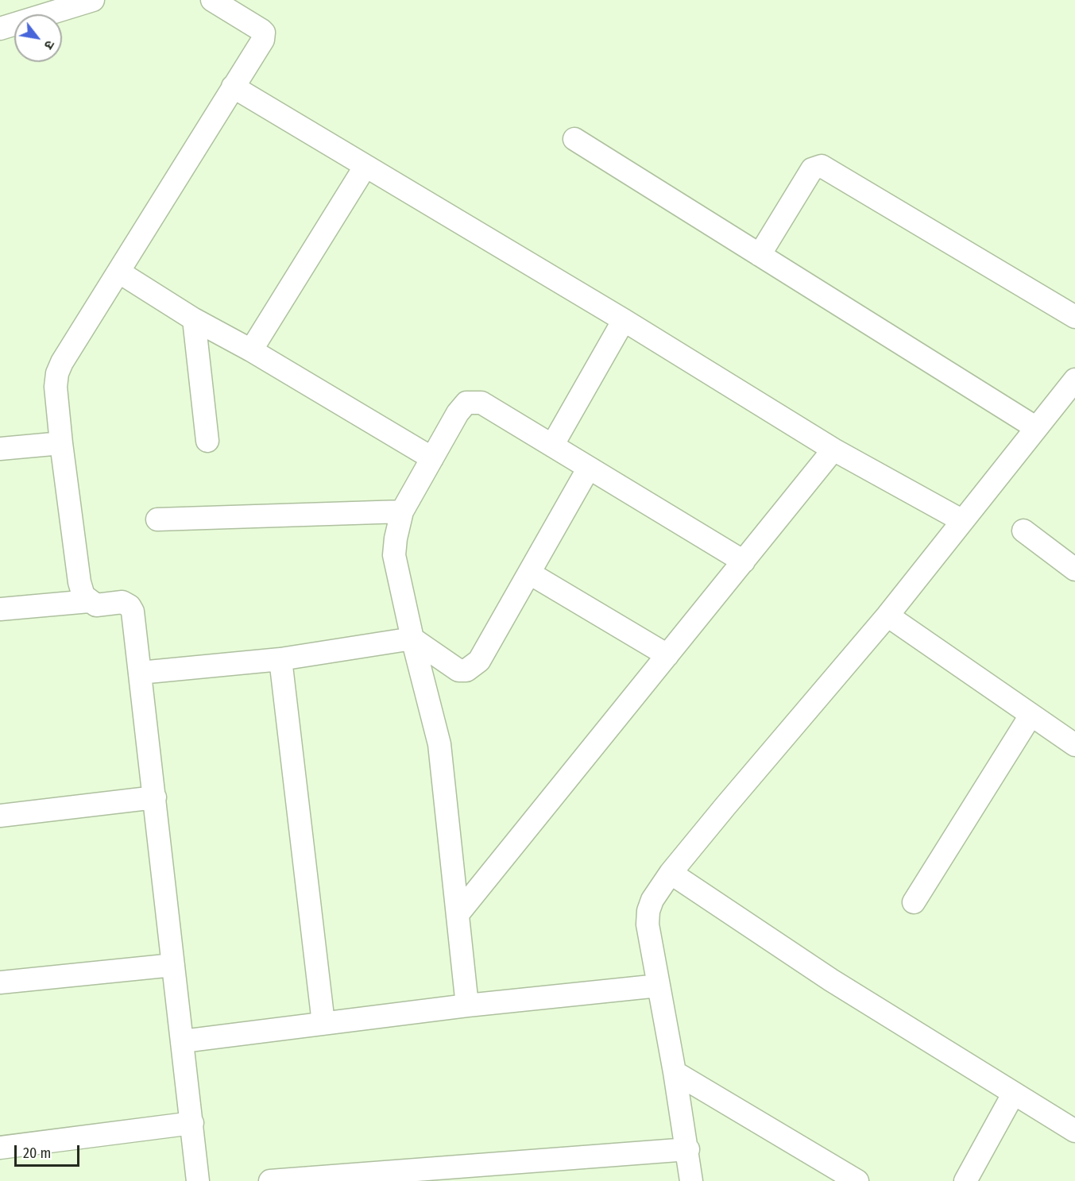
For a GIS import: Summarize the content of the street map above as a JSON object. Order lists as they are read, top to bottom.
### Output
{
  "scale_bar": "20 m",
  "north": "bottom right"
}
